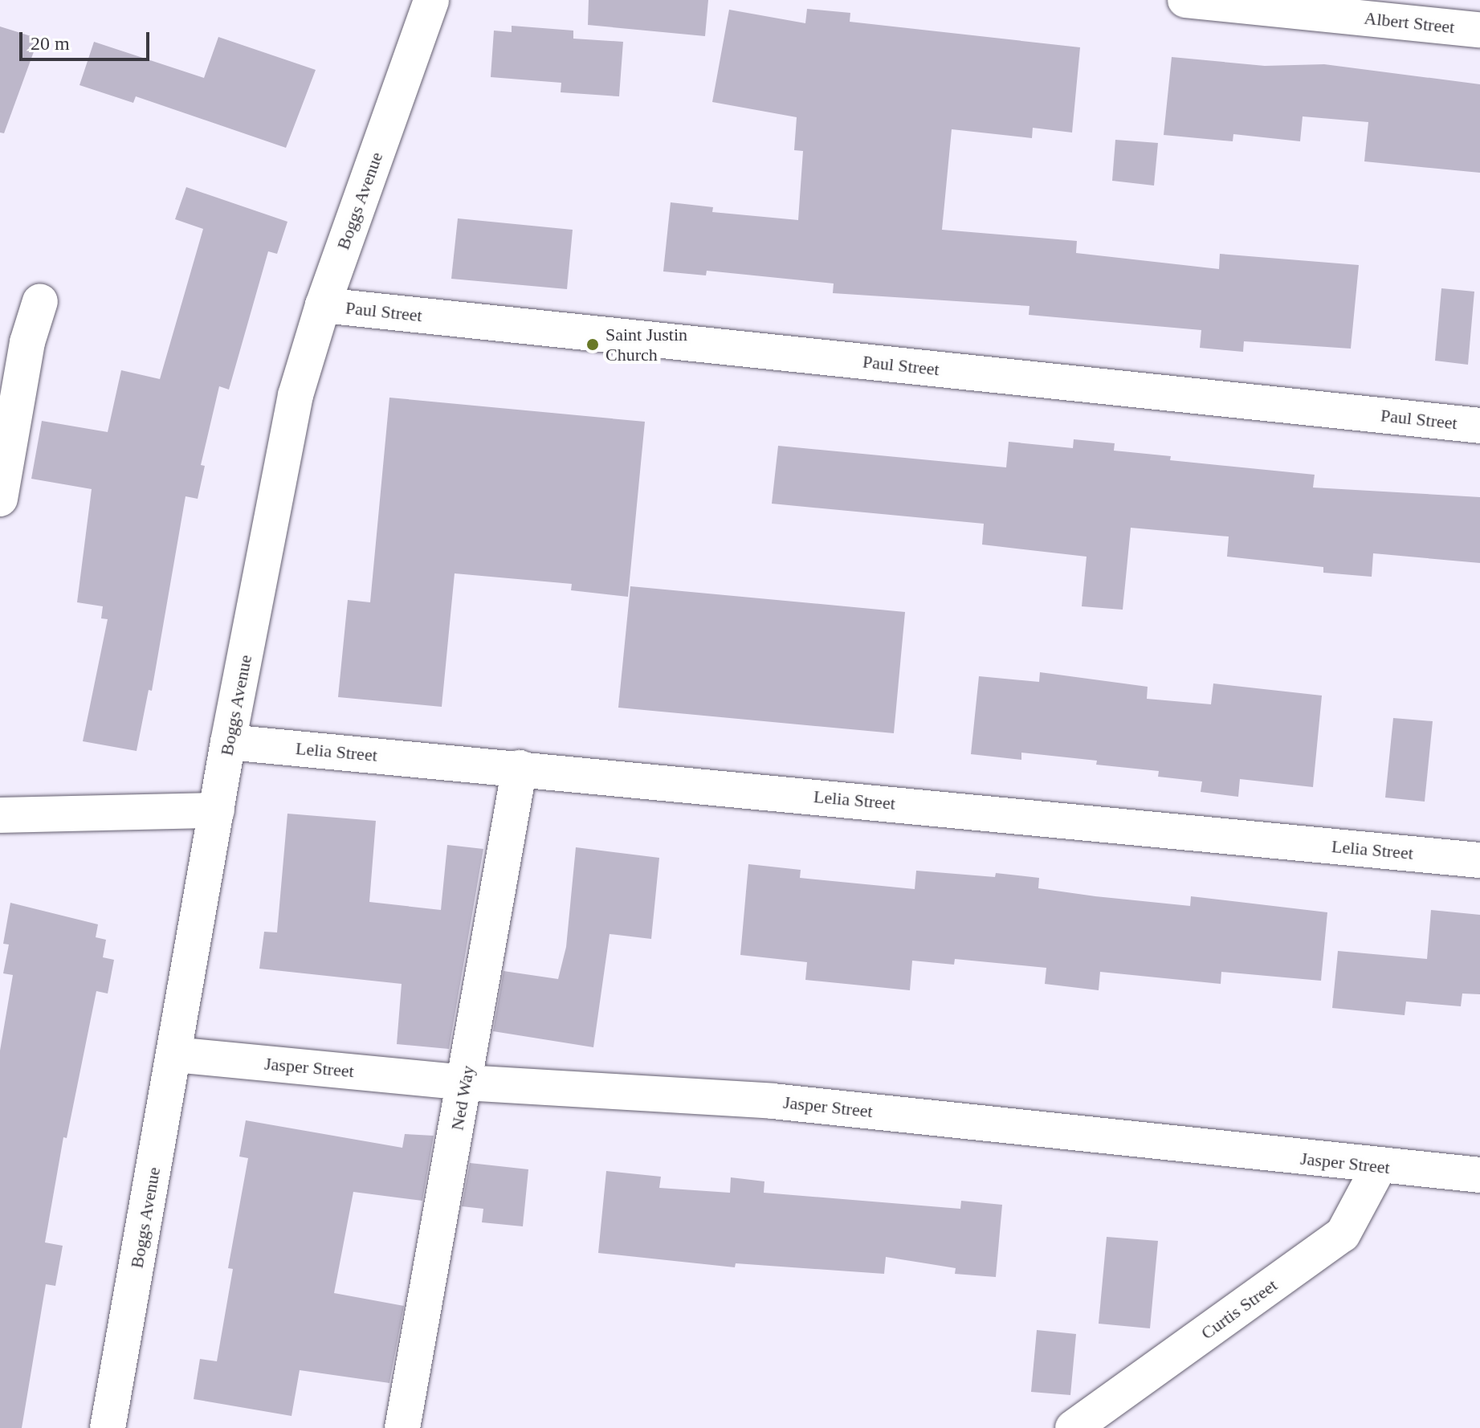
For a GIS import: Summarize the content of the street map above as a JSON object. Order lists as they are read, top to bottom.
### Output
{
  "streets": {
    "street": [
      "Albert Street",
      "Boggs Avenue",
      "Paul Street",
      "Lelia Street",
      "Jasper Street",
      "Ned Way",
      "Curtis Street"
    ]
  },
  "crossings": [
    ["Boggs Avenue", "Paul Street"],
    ["Boggs Avenue", "Lelia Street"],
    ["Boggs Avenue", "Jasper Street"],
    ["Lelia Street", "Ned Way"],
    ["Jasper Street", "Ned Way"],
    ["Jasper Street", "Curtis Street"]
  ],
  "places": ["Saint Justin Church"],
  "scale_bar": "20 m"
}
